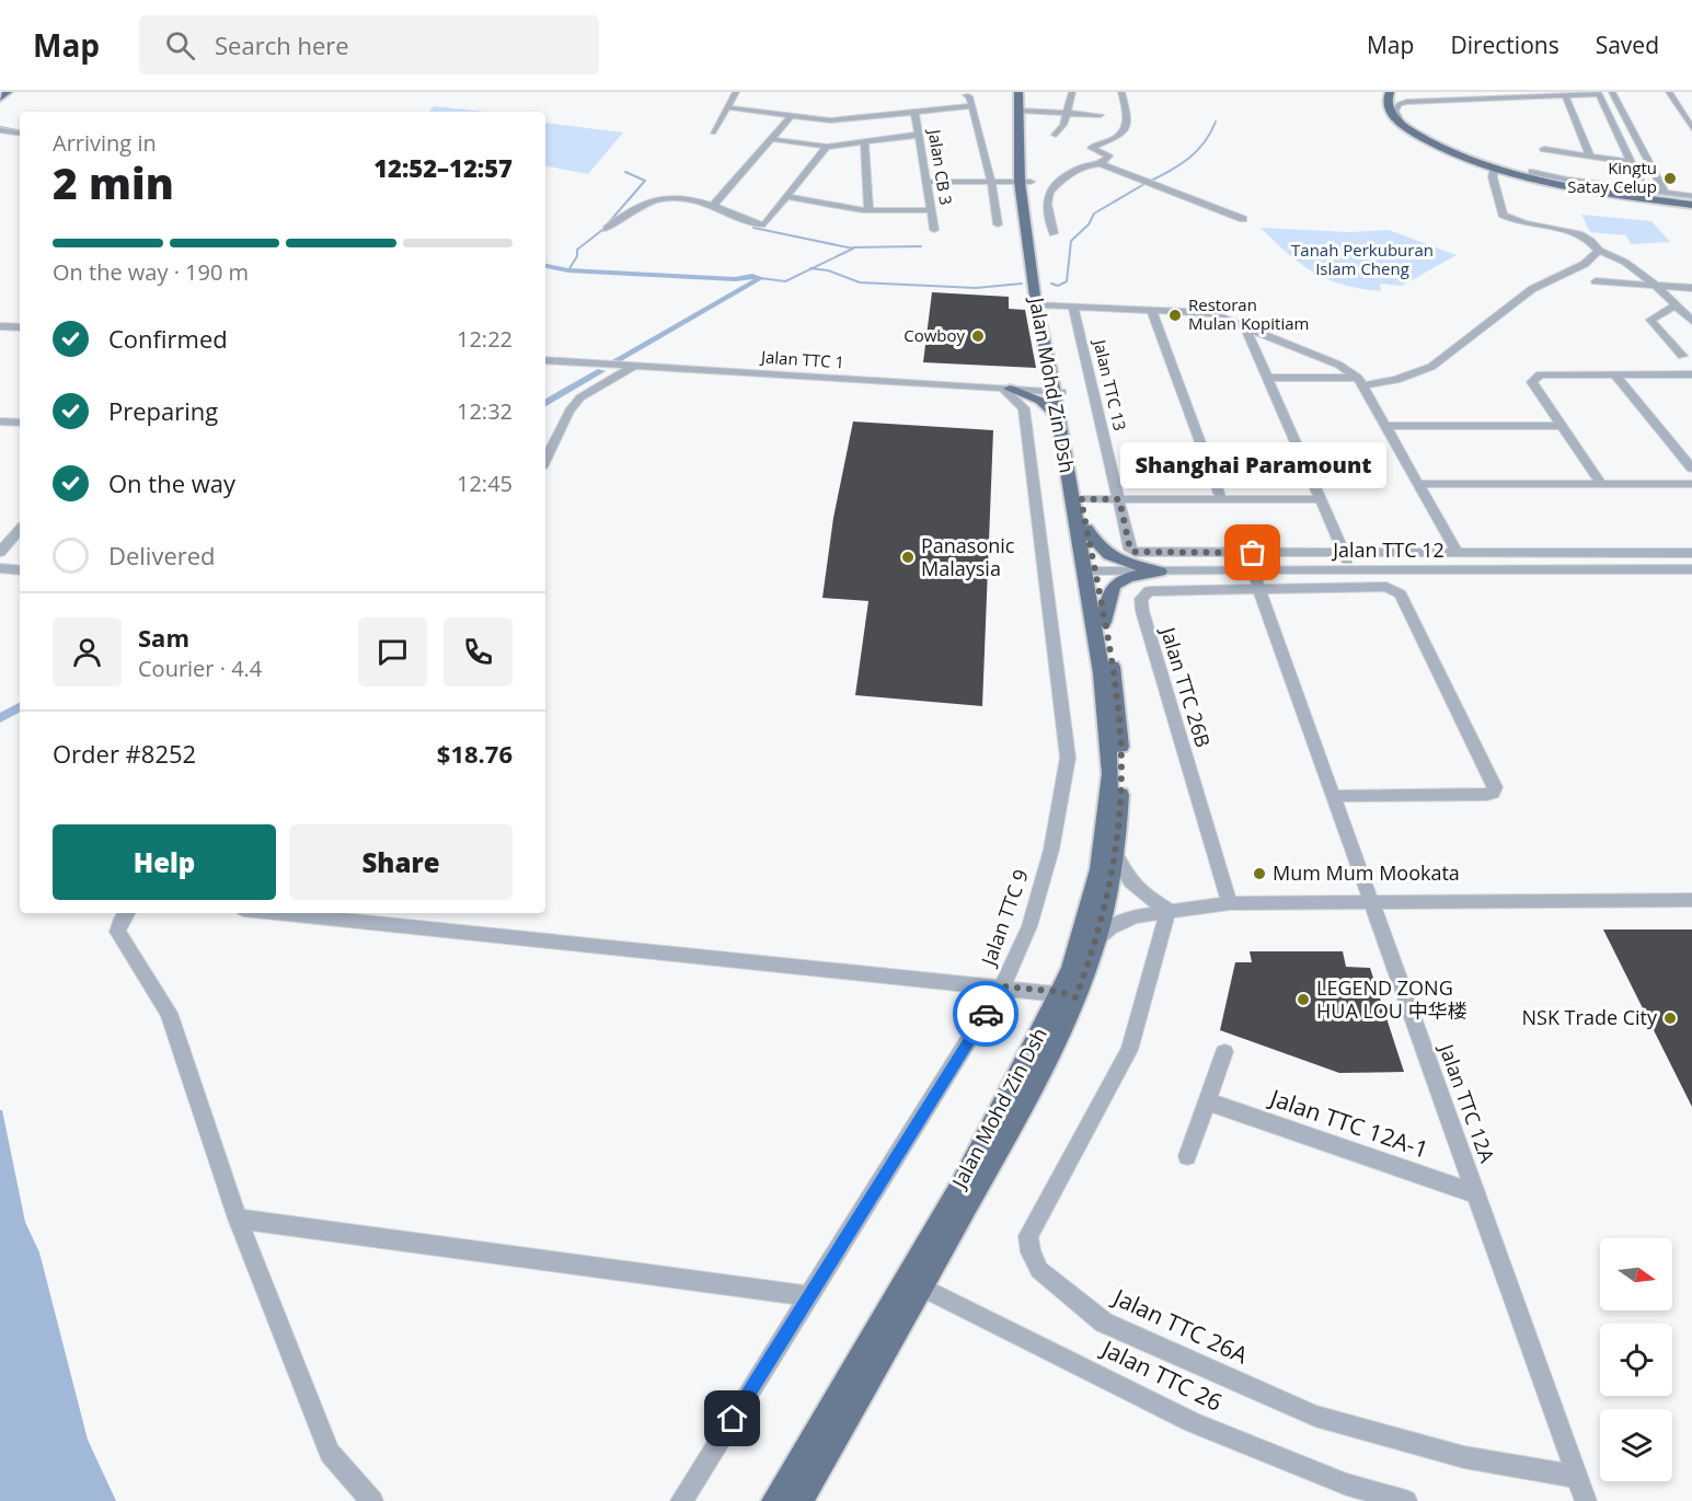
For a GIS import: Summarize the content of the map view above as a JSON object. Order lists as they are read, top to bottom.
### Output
{
  "streets": {
    "main road": ["Jalan Mohd Zin Dsh"],
    "street": [
      "Jalan CB 3",
      "Jalan TTC 1",
      "Jalan TTC 13",
      "Jalan TTC 12",
      "Jalan TTC 26B",
      "Jalan TTC 9",
      "Jalan TTC 12A",
      "Jalan TTC 12A-1",
      "Jalan TTC 26A",
      "Jalan TTC 26"
    ]
  },
  "crossings": [
    ["Jalan TTC 1", "Jalan Mohd Zin Dsh"],
    ["Jalan TTC 1", "Jalan TTC 9"],
    ["Jalan Mohd Zin Dsh", "Jalan TTC 12"],
    ["Jalan Mohd Zin Dsh", "Jalan TTC 26"],
    ["Jalan TTC 12", "Jalan TTC 12A"],
    ["Jalan TTC 26B", "Jalan TTC 12A"],
    ["Jalan TTC 12A", "Jalan TTC 12A-1"],
    ["Jalan TTC 12A", "Jalan TTC 26A"]
  ],
  "parks": ["Tanah Perkuburan Islam Cheng"],
  "places": [
    "Kingtu Satay Celup",
    "Restoran Mulan Kopitiam",
    "Cowboy",
    "Shanghai Paramount",
    "Panasonic Malaysia",
    "Mum Mum Mookata",
    "LEGEND ZONG HUA LOU 中华楼",
    "NSK Trade City"
  ],
  "north": "right",
  "page": {
    "header": "Map",
    "search": "Search here",
    "nav": ["Map", "Directions", "Saved"],
    "heading": ["2 min", "Arriving in", "12:52–12:57"],
    "panel": [
      "Sam",
      "Courier · 4.4",
      "Order #8252",
      "$18.76"
    ],
    "bar": "On the way · 190 m",
    "list": [
      ["Confirmed", "12:22"],
      ["Preparing", "12:32"],
      ["On the way", "12:45"],
      "Delivered"
    ],
    "bubble": "Shanghai Paramount",
    "buttons": ["Help", "Share"]
  }
}
